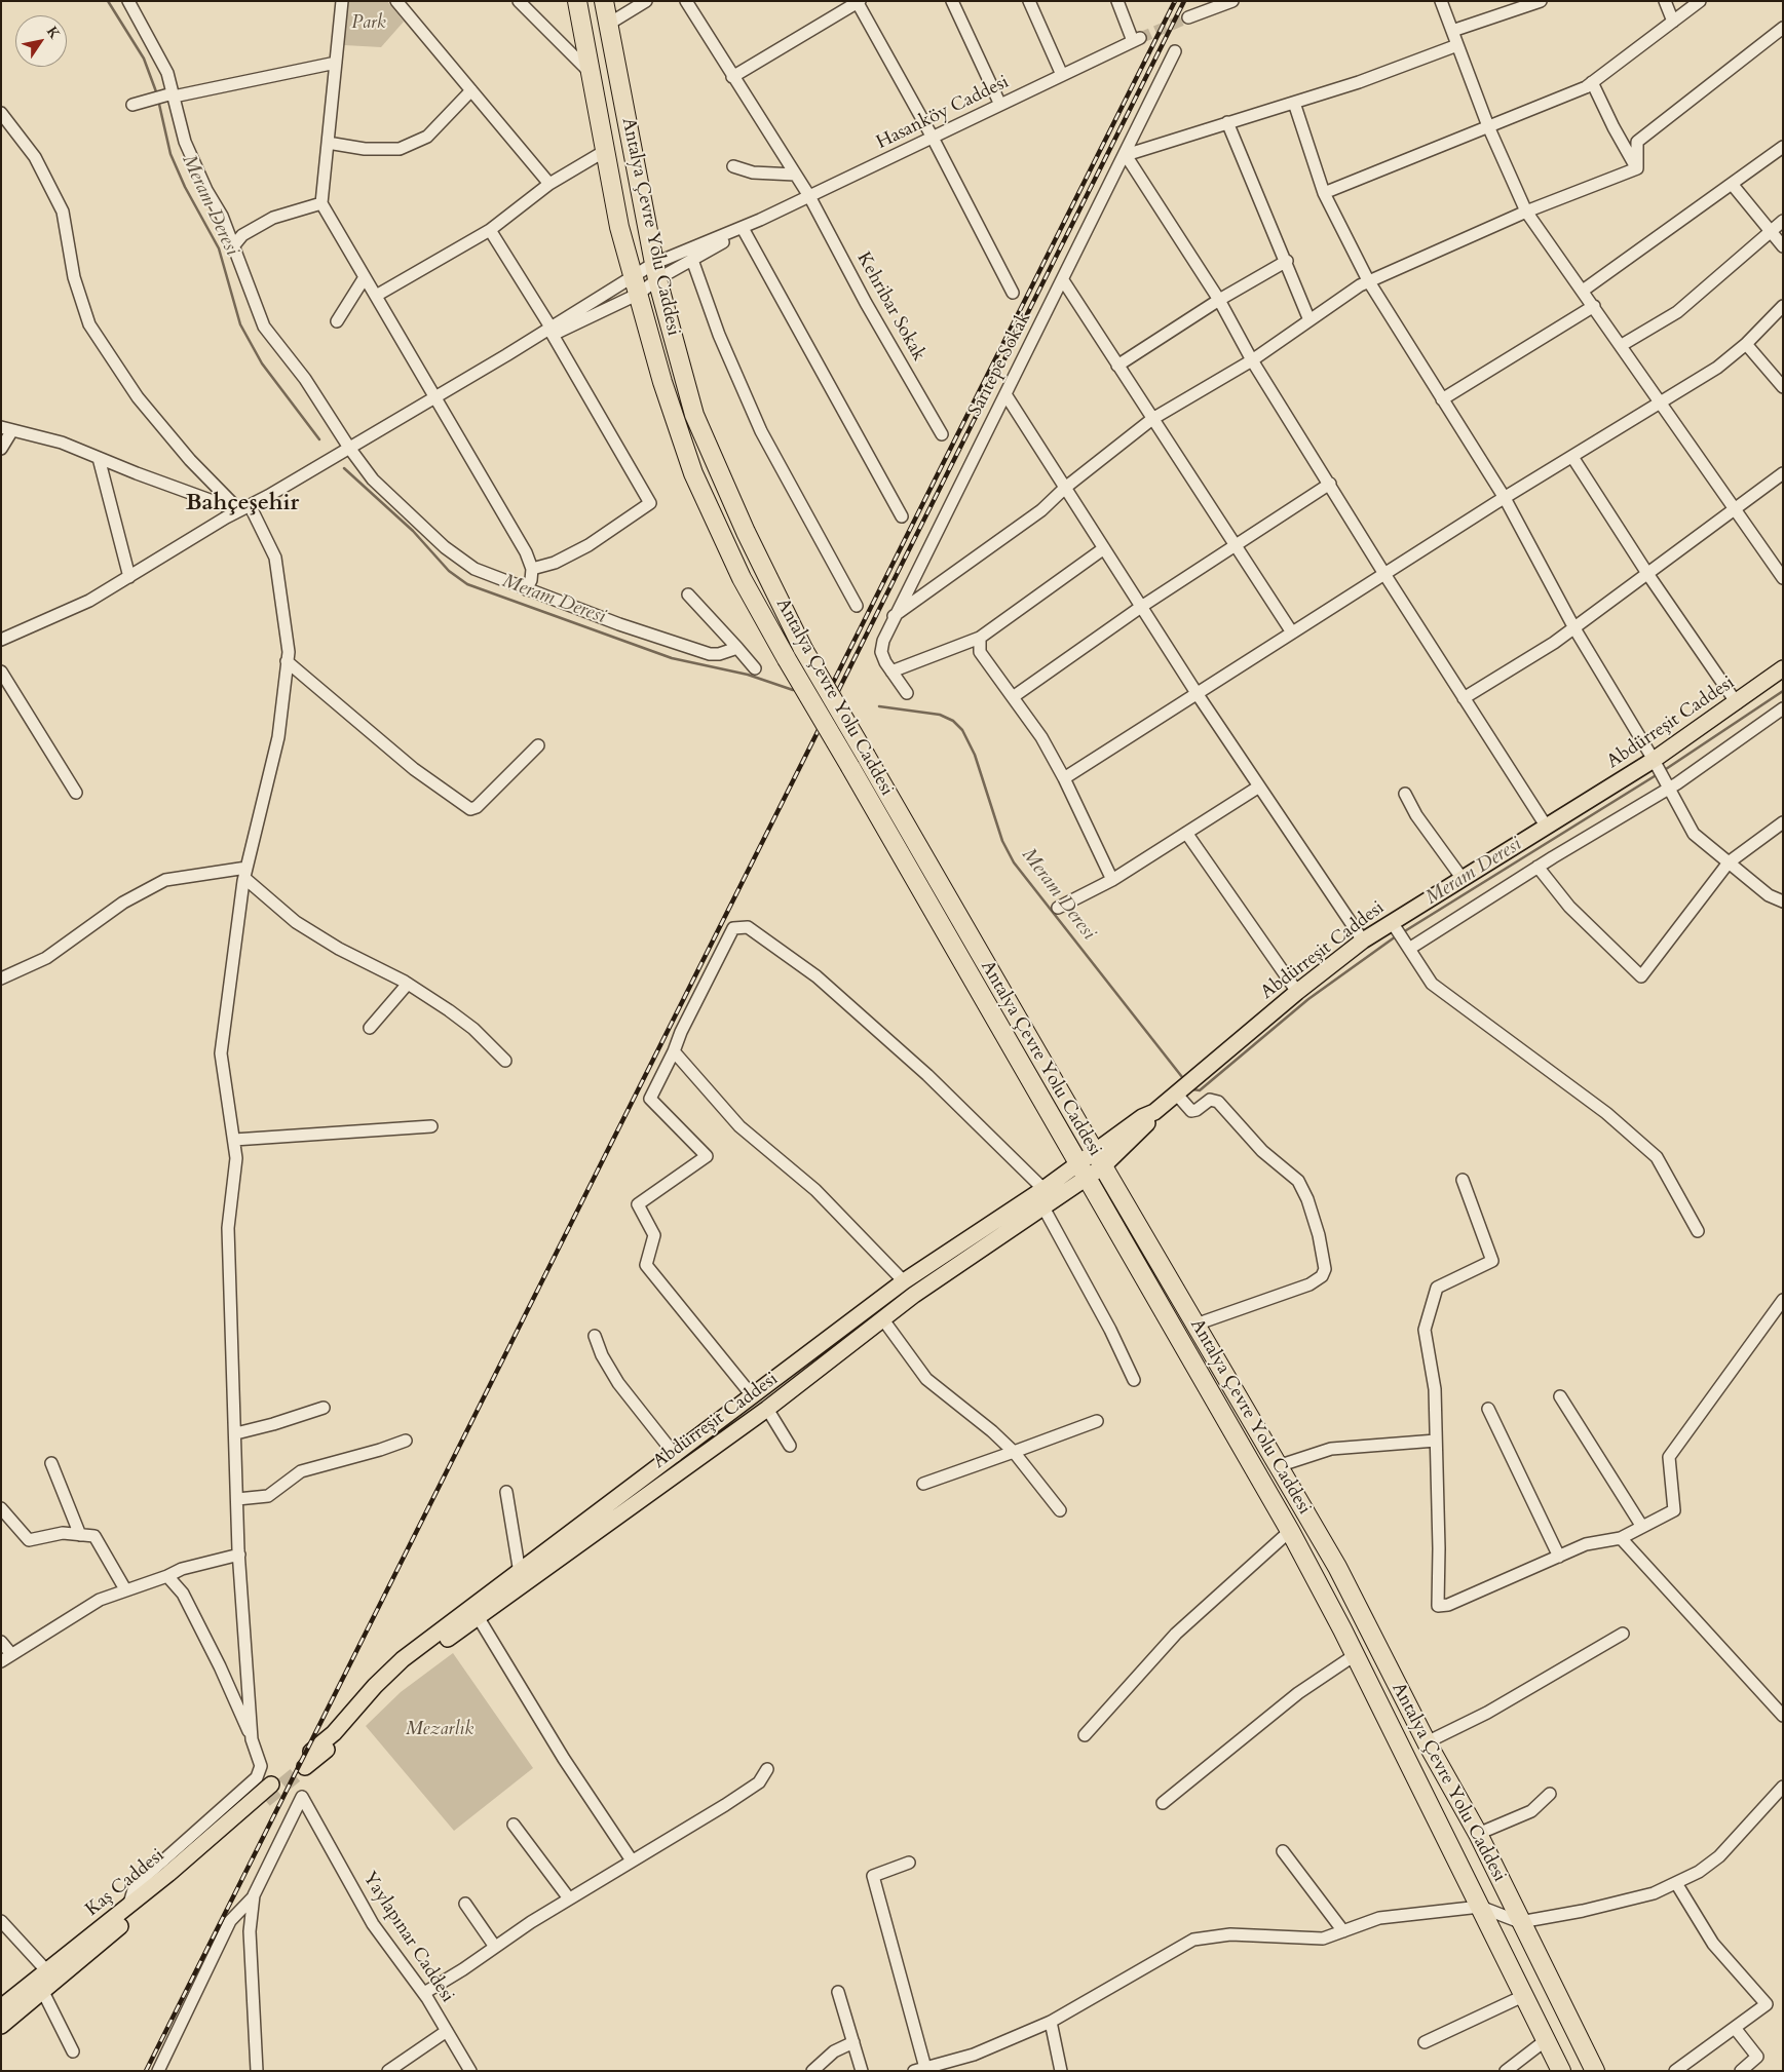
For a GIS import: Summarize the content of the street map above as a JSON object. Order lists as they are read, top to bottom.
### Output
{
  "streets": {
    "highway": ["Antalya Çevre Yolu Caddesi"],
    "main road": ["Abdürreşit Caddesi", "Kaş Caddesi"],
    "street": [
      "Hasanköy Caddesi",
      "Kehribar Sokak",
      "Sarıtepe Sokak",
      "Yaylapınar Caddesi"
    ]
  },
  "crossings": [
    ["Hasanköy Caddesi", "Kehribar Sokak"],
    ["Antalya Çevre Yolu Caddesi", "Abdürreşit Caddesi"]
  ],
  "districts": ["Bahçeşehir"],
  "water": ["Meram Deresi"],
  "parks": ["Park", "Mezarlık"],
  "north": "top right"
}
